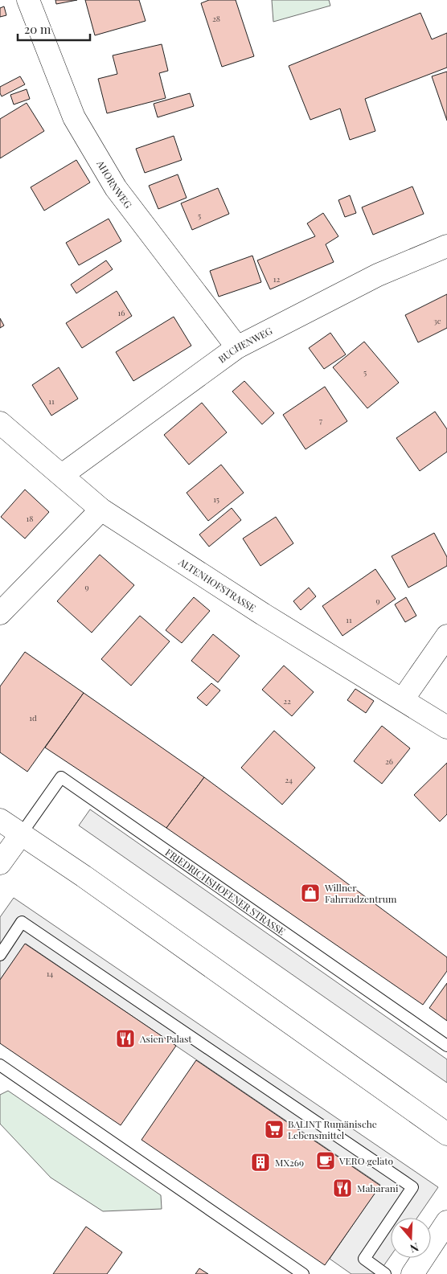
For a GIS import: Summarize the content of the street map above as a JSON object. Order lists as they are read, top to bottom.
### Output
{
  "streets": {
    "street": ["AHORNWEG", "BUCHENWEG", "ALTENHOFSTRASSE"],
    "lane": ["FRIEDRICHSHOFENER STRASSE"]
  },
  "crossings": [
    ["AHORNWEG", "BUCHENWEG"],
    ["BUCHENWEG", "ALTENHOFSTRASSE"]
  ],
  "places": {
    "shop": ["Willner Fahrradzentrum"],
    "restaurant": ["Asien Palast", "Maharani"],
    "supermarket": ["BALINT Rumänische Lebensmittel"],
    "cafe": ["VERO gelato"],
    "building": ["MX269"]
  },
  "house_numbers": [
    "28",
    "5",
    "12",
    "16",
    "3c",
    "5",
    "11",
    "7",
    "15",
    "18",
    "9",
    "9",
    "11",
    "22",
    "1d",
    "26",
    "24",
    "14"
  ],
  "scale_bar": "20 m",
  "north": "bottom"
}
